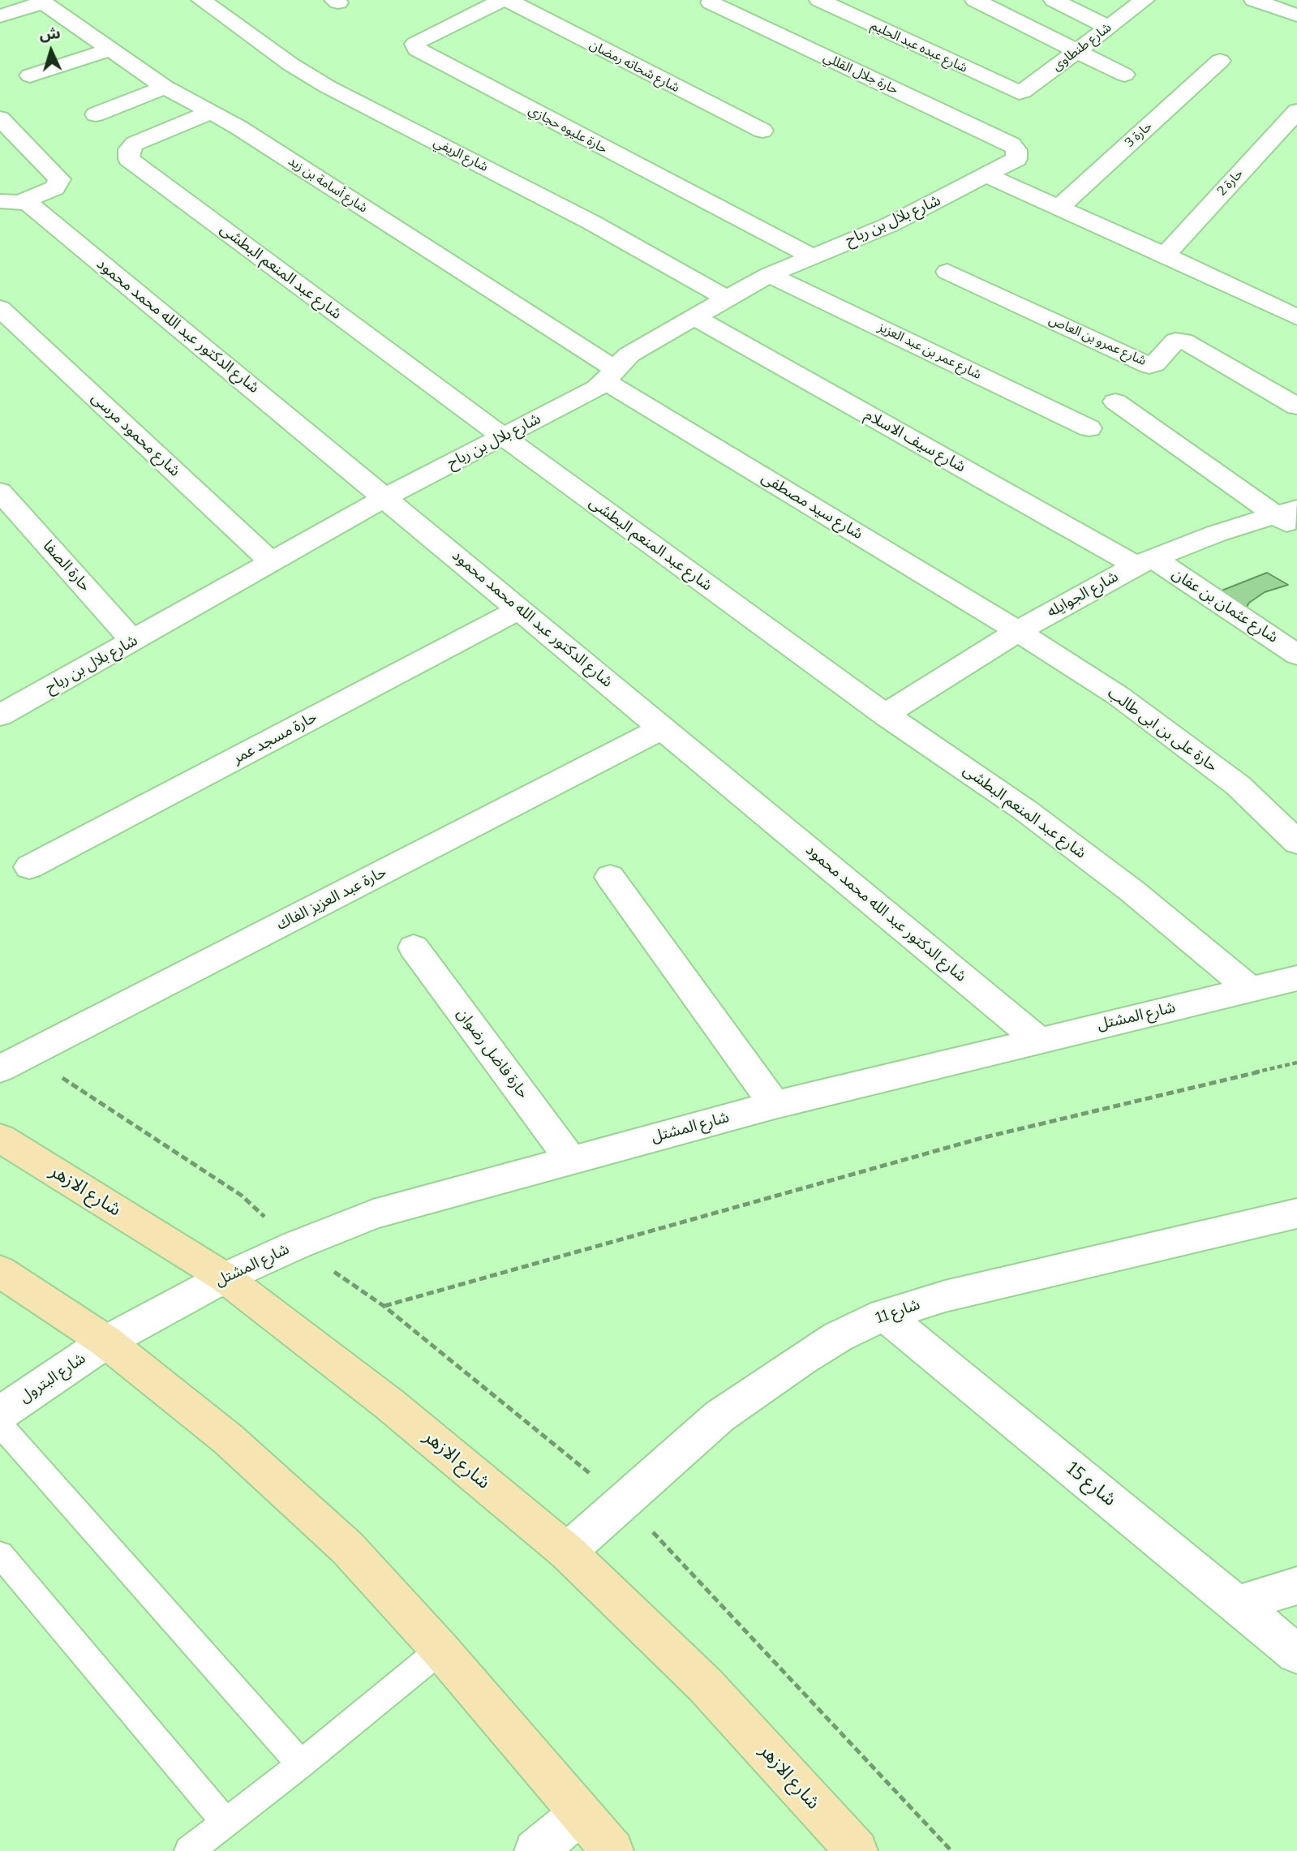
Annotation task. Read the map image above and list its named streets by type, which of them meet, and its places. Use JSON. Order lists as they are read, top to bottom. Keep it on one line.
{"streets":{"main road":["شارع الازهر"],"street":["شارع عبده عبد الحليم","شارع طنطاوى","شارع شحاته رمضان","حارة جلال القللي","حارة عليوه حجازي","حارة 3","شارع الريفي","حارة 2","شارع أسامة بن زيد","شارع بلال بن رباح","شارع عبد المنعم البطشى","شارع الدكتور عبد الله محمد محمود","شارع عمرو بن العاص","شارع عمر بن عبد العزيز","شارع محمود مرسى","شارع سيف الاسلام","شارع سيد مصطفى","حارة الصفا","شارع الجوايله","شارع عثمان بن عفان","حارة على بن ابى طالب","حارة مسجد عمر","حارة عبد العزيز الفاك","شارع المشتل","حارة فاضل رضوان","شارع 11","شارع البترول","شارع 15"]},"crossings":[["شارع عبده عبد الحليم","شارع طنطاوى"],["حارة جلال القللي","شارع بلال بن رباح"],["حارة عليوه حجازي","شارع بلال بن رباح"],["شارع الريفي","شارع بلال بن رباح"],["شارع أسامة بن زيد","شارع بلال بن رباح"],["شارع أسامة بن زيد","شارع عبد المنعم البطشى"],["شارع أسامة بن زيد","شارع سيد مصطفى"],["شارع بلال بن رباح","شارع عبد المنعم البطشى"],["شارع بلال بن رباح","شارع الدكتور عبد الله محمد محمود"],["شارع بلال بن رباح","شارع عمر بن عبد العزيز"],["شارع بلال بن رباح","شارع محمود مرسى"],["شارع بلال بن رباح","شارع سيف الاسلام"],["شارع بلال بن رباح","شارع سيد مصطفى"],["شارع بلال بن رباح","حارة الصفا"],["شارع عبد المنعم البطشى","شارع الجوايله"],["شارع عبد المنعم البطشى","شارع المشتل"],["شارع الدكتور عبد الله محمد محمود","حارة مسجد عمر"],["شارع الدكتور عبد الله محمد محمود","حارة عبد العزيز الفاك"],["شارع الدكتور عبد الله محمد محمود","شارع المشتل"],["شارع عمرو بن العاص","شارع عمر بن عبد العزيز"],["شارع سيف الاسلام","شارع الجوايله"],["شارع سيف الاسلام","شارع عثمان بن عفان"],["شارع سيد مصطفى","شارع الجوايله"],["شارع سيد مصطفى","حارة على بن ابى طالب"],["شارع الجوايله","شارع عثمان بن عفان"],["شارع الجوايله","حارة على بن ابى طالب"],["شارع المشتل","حارة فاضل رضوان"],["شارع المشتل","شارع الازهر"],["شارع المشتل","شارع البترول"],["شارع الازهر","شارع 11"],["شارع 11","شارع 15"]],"north":"top"}
